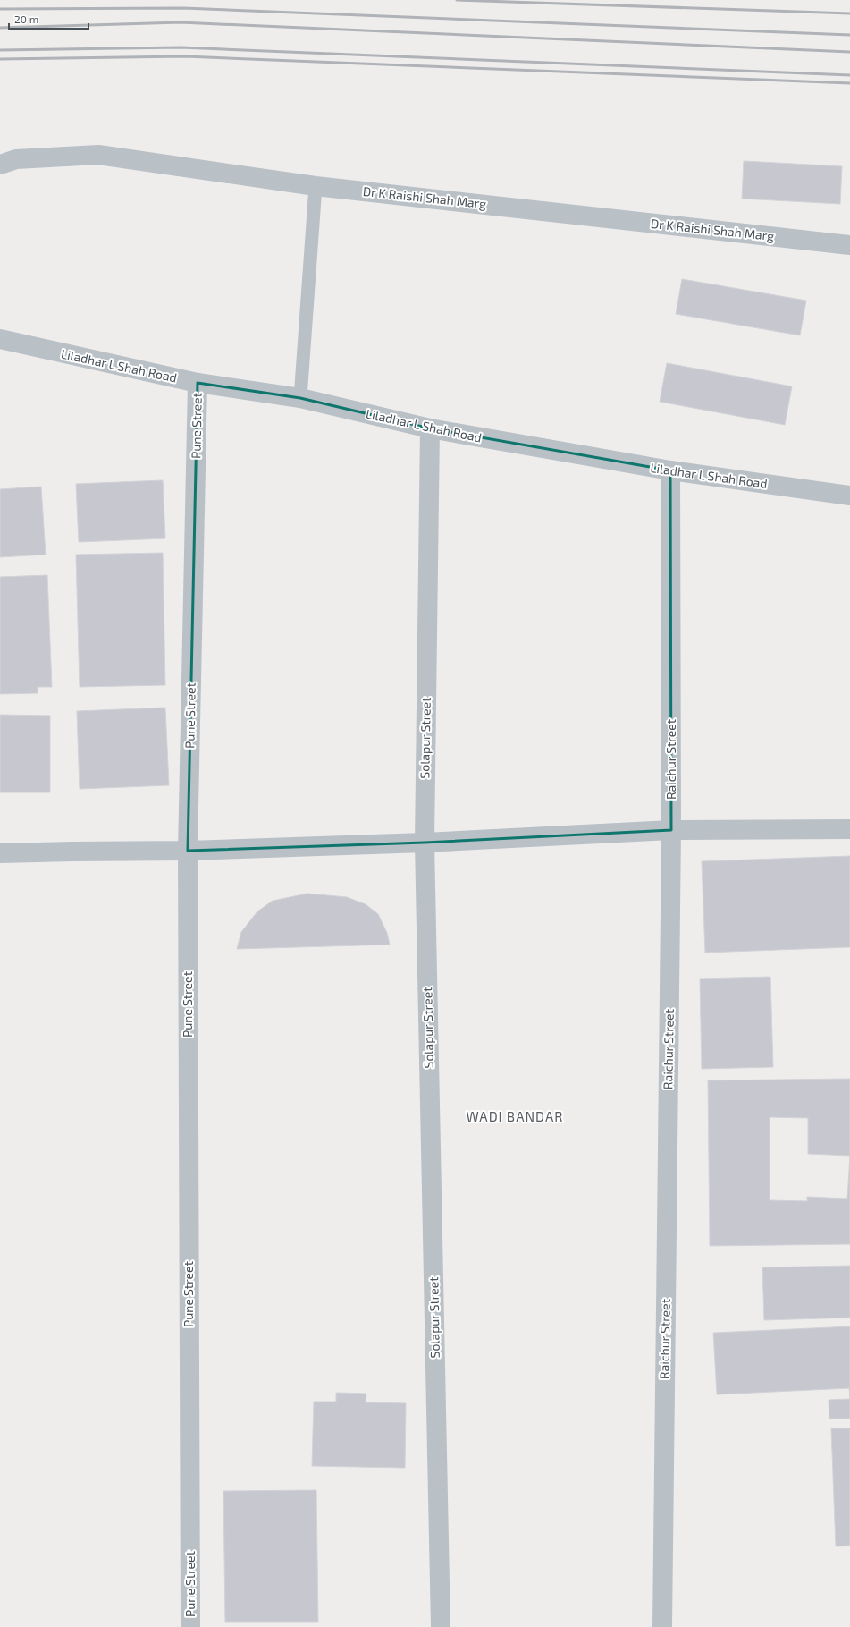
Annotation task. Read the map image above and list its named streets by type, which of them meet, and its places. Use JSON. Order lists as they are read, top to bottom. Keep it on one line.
{"streets":{"street":["Dr K Raishi Shah Marg","Liladhar L Shah Road","Pune Street","Solapur Street","Raichur Street"]},"crossings":[["Liladhar L Shah Road","Pune Street"],["Liladhar L Shah Road","Solapur Street"],["Liladhar L Shah Road","Raichur Street"]],"districts":["WADI BANDAR"],"scale_bar":"20 m"}
